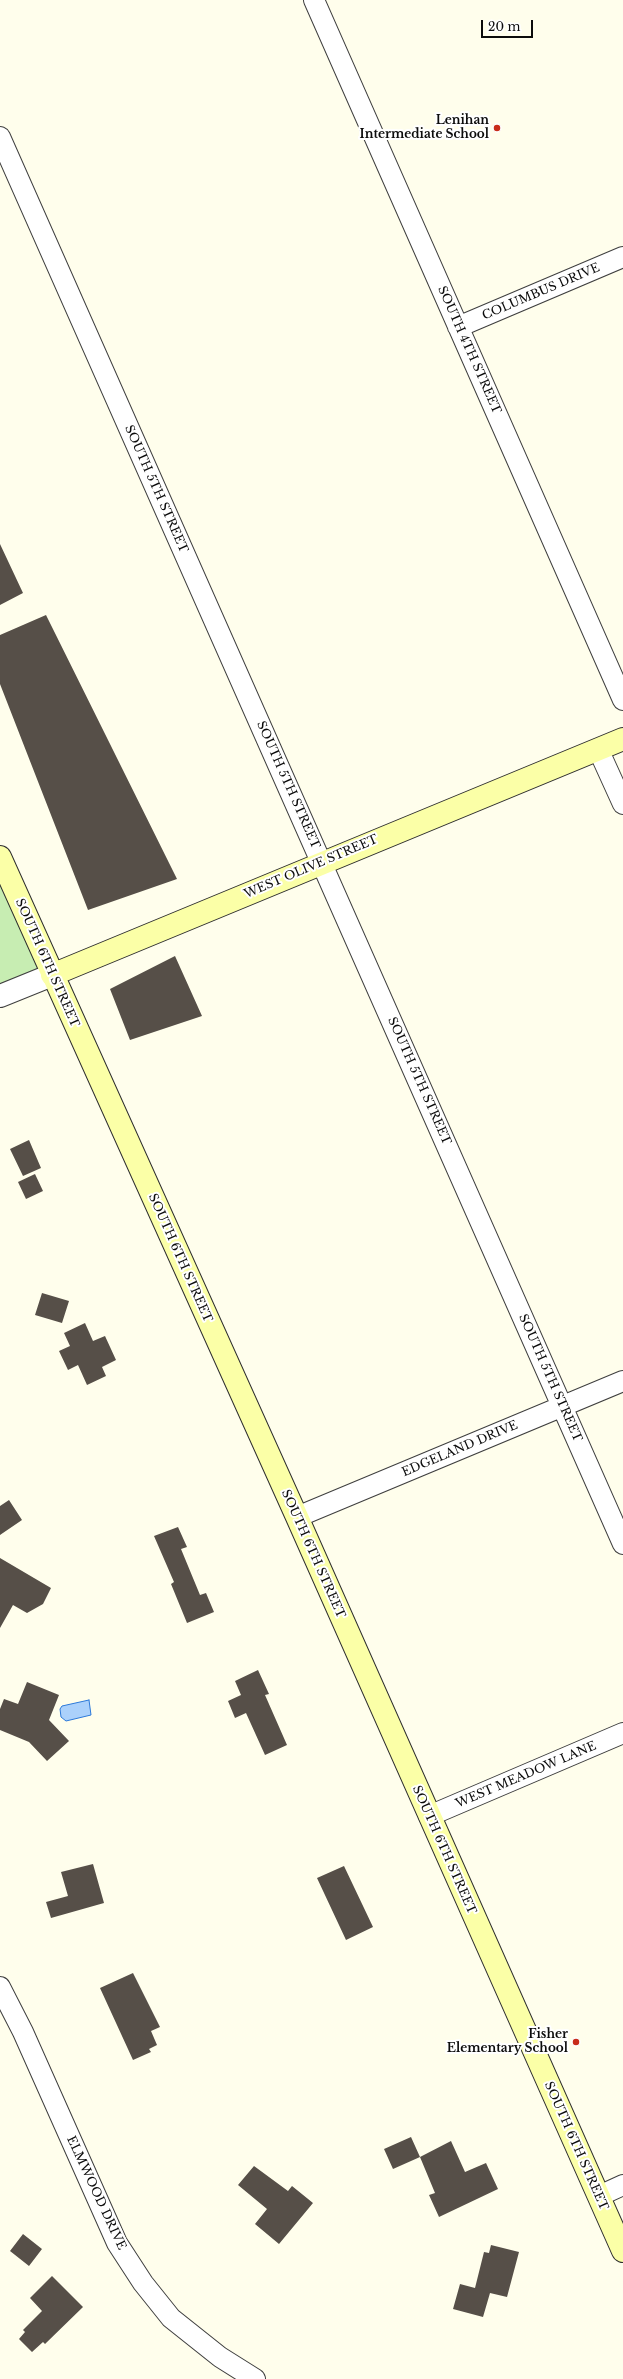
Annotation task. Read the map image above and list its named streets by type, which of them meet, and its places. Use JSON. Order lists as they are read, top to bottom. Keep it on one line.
{"streets":{"main road":["WEST OLIVE STREET","SOUTH 6TH STREET"],"street":["COLUMBUS DRIVE","SOUTH 4TH STREET","SOUTH 5TH STREET","EDGELAND DRIVE","WEST MEADOW LANE","ELMWOOD DRIVE"]},"crossings":[["COLUMBUS DRIVE","SOUTH 4TH STREET"],["SOUTH 5TH STREET","WEST OLIVE STREET"],["SOUTH 5TH STREET","EDGELAND DRIVE"],["WEST OLIVE STREET","SOUTH 6TH STREET"],["SOUTH 6TH STREET","EDGELAND DRIVE"],["SOUTH 6TH STREET","WEST MEADOW LANE"]],"places":["Lenihan Intermediate School","Fisher Elementary School"],"scale_bar":"20 m"}
